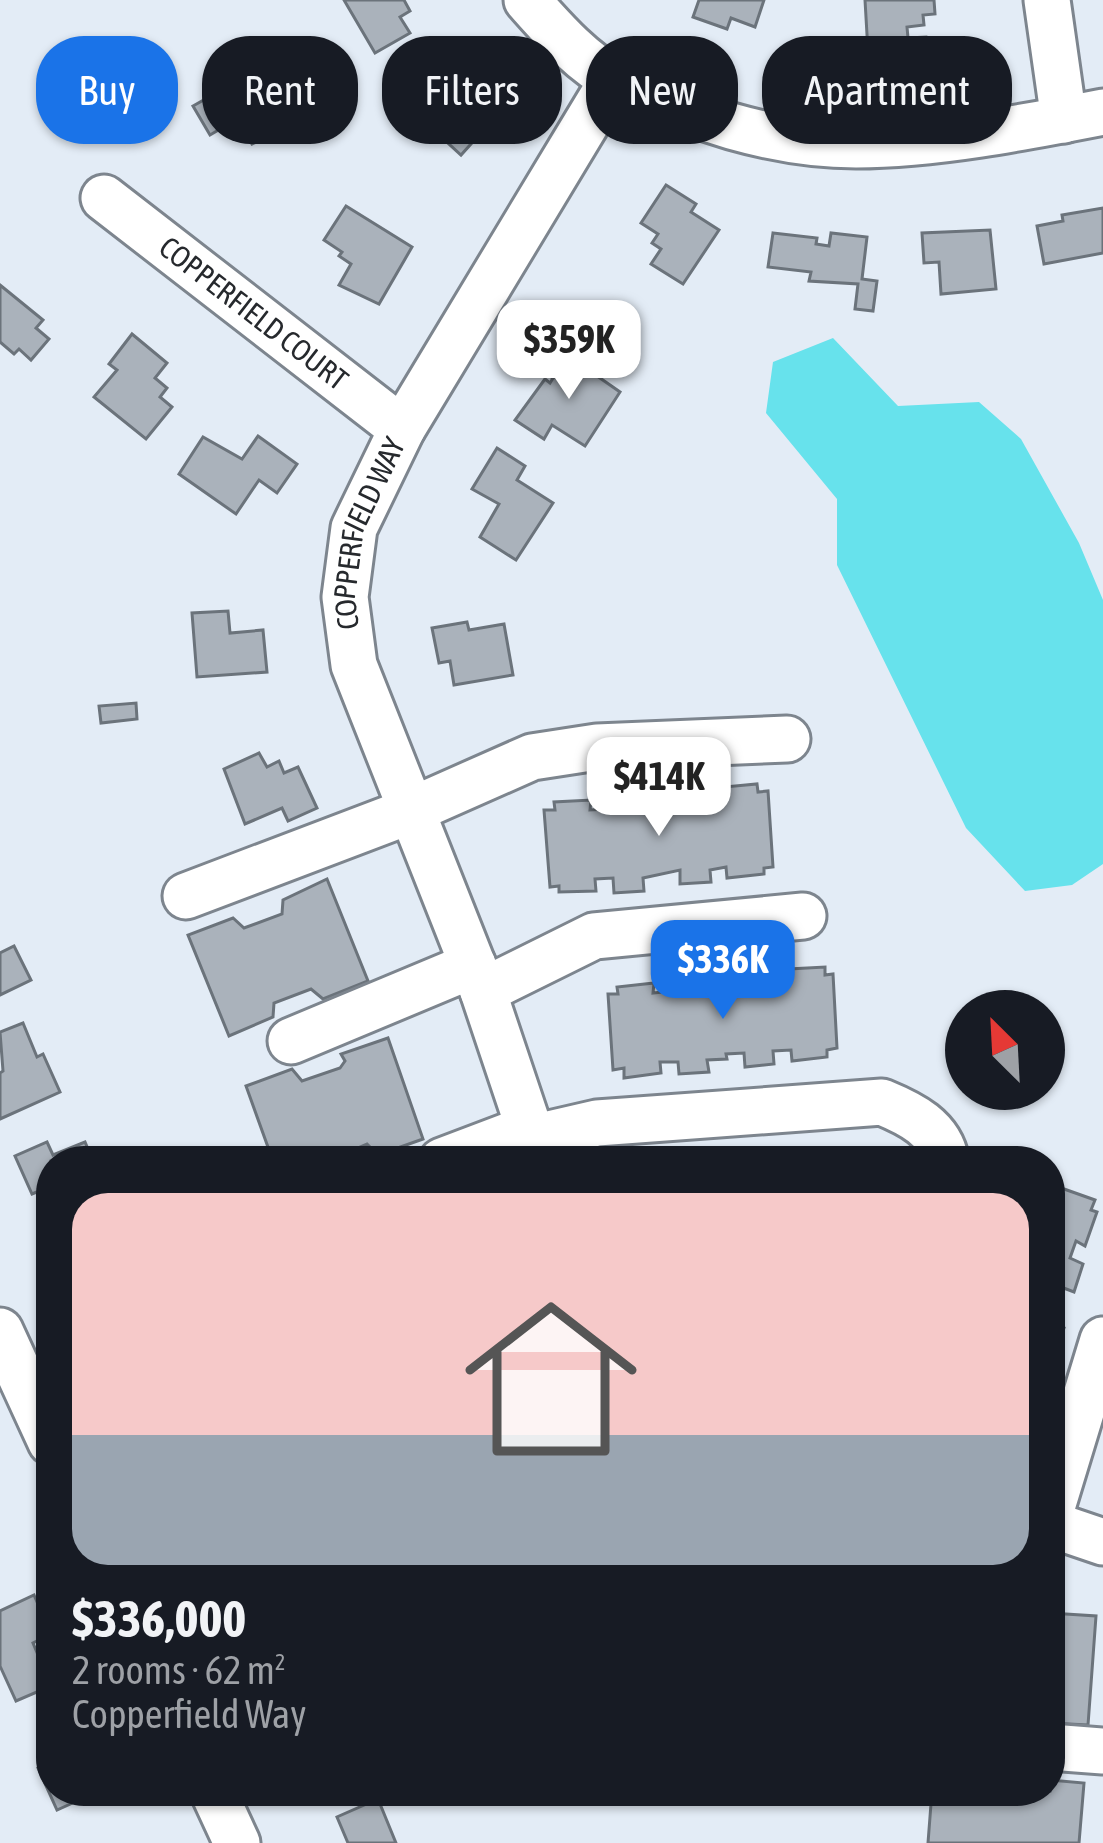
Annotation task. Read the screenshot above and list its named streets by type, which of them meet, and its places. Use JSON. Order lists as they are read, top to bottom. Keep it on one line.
{"streets":{"street":["COPPERFIELD COURT","COPPERFIELD WAY"]},"crossings":[["COPPERFIELD COURT","COPPERFIELD WAY"]],"north":"top left","page":{"chip":["Buy","Rent","Filters","New","Apartment"],"price":["$359K","$414K","$336K"],"list":[{"name":"$336,000","note":"2 rooms · 62 m² · Copperfield Way"}]}}
